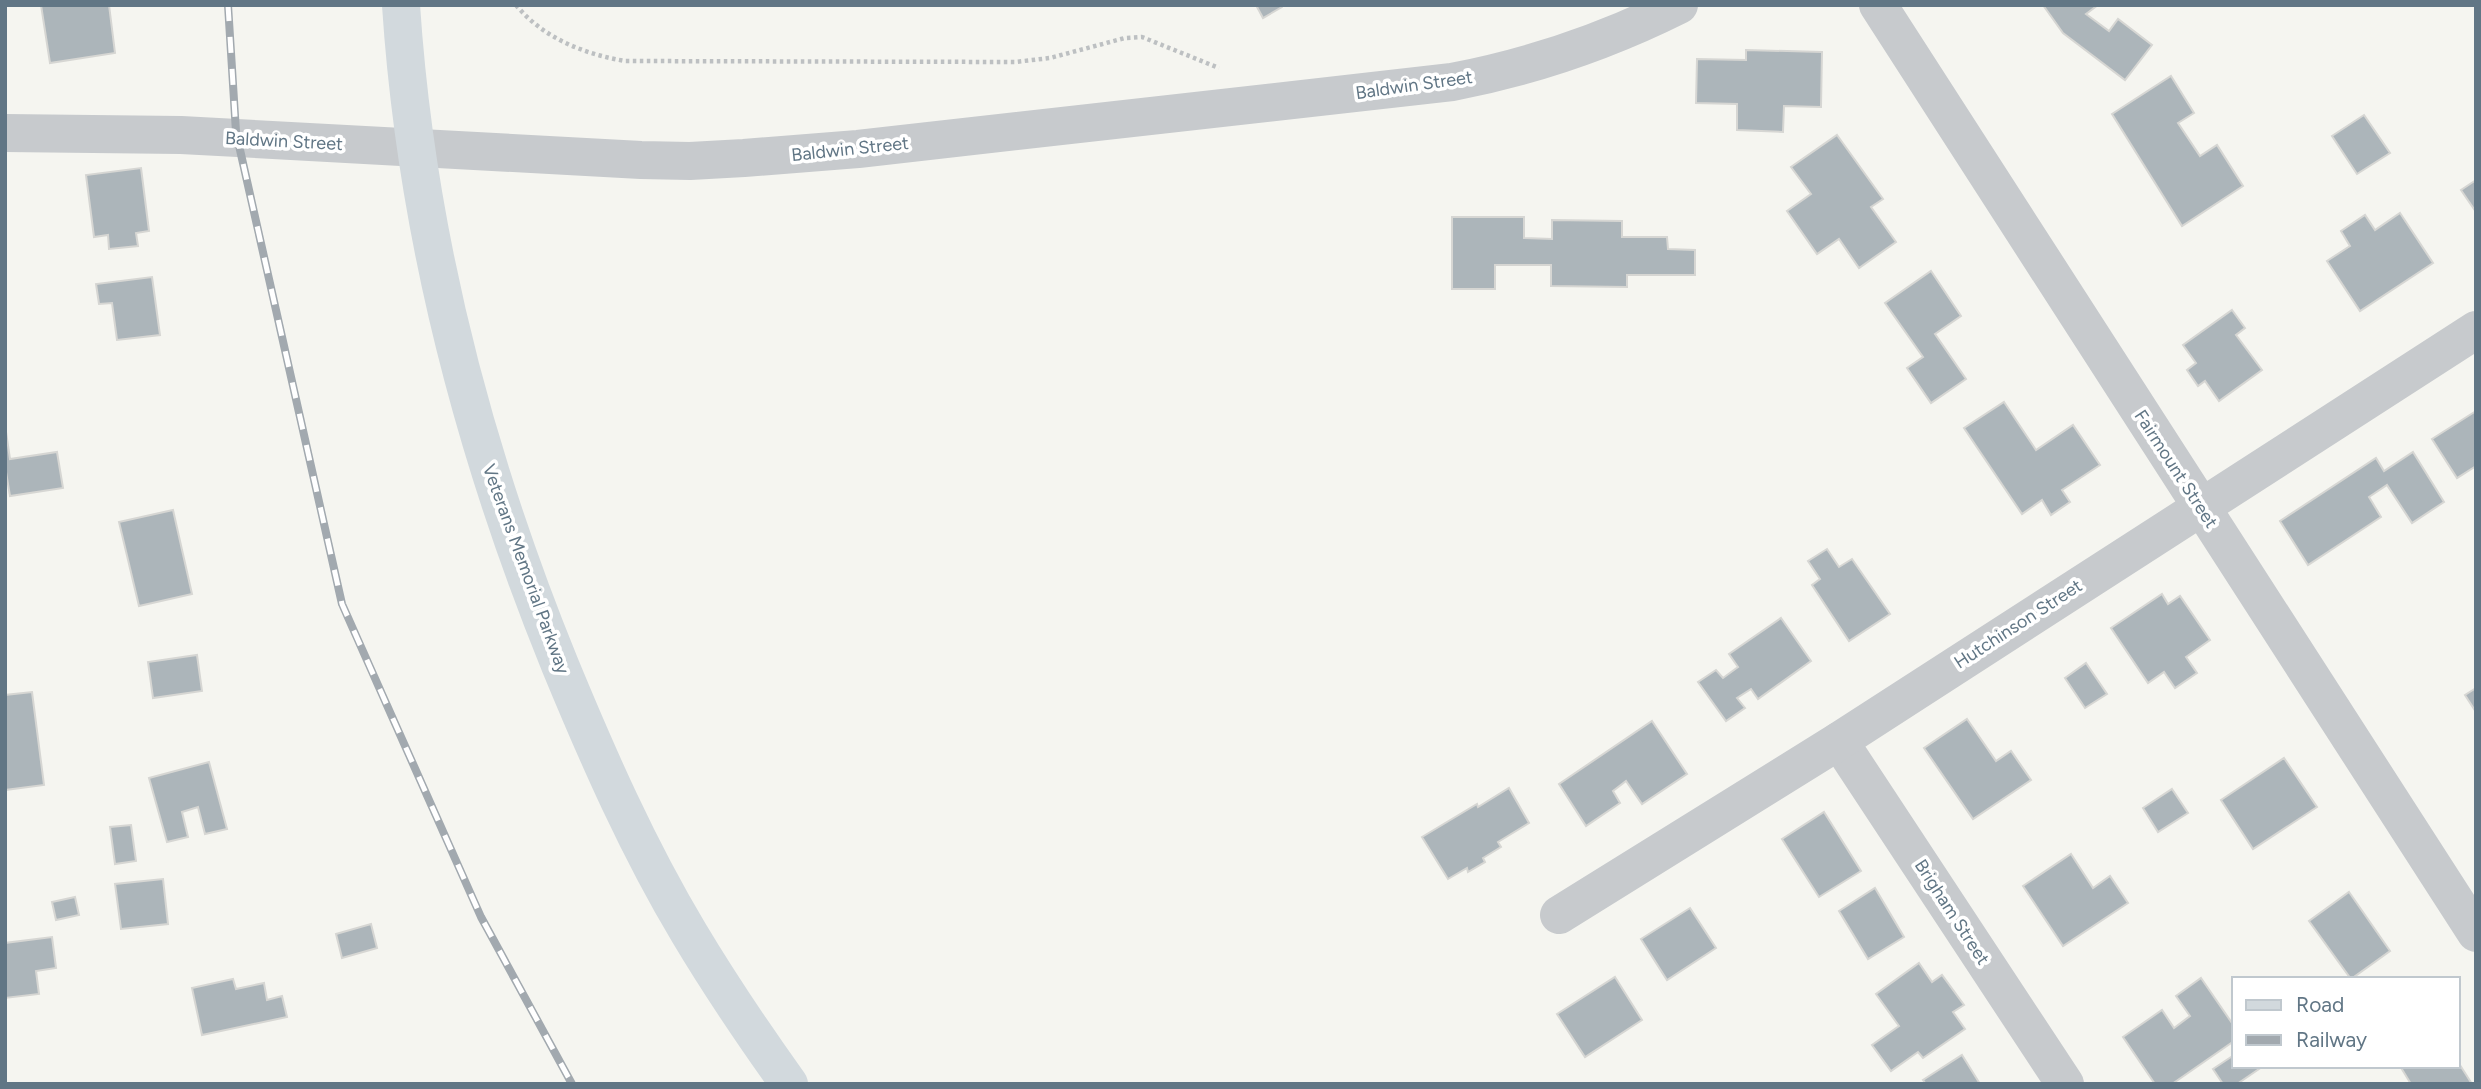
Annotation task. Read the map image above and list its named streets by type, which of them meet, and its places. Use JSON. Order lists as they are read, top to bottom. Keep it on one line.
{"streets":{"main road":["Veterans Memorial Parkway"],"street":["Baldwin Street","Fairmount Street","Hutchinson Street","Brigham Street"]},"crossings":[["Fairmount Street","Hutchinson Street"],["Hutchinson Street","Brigham Street"]],"legend":["Road","Railway"]}
